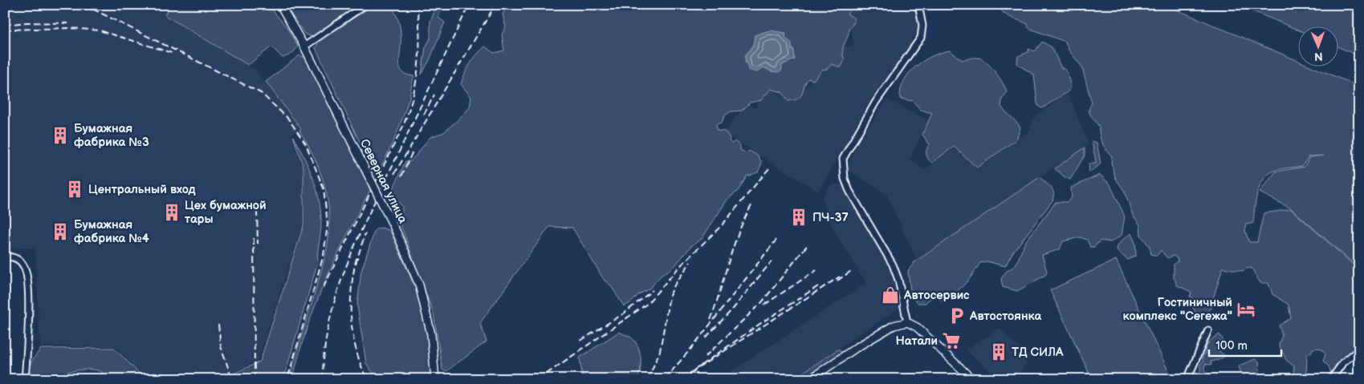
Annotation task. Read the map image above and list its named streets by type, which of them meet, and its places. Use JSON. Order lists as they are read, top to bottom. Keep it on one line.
{"streets":{"street":["Северная улица"]},"places":{"building":["Бумажная фабрика №3","Центральный вход","Цех бумажной тары","ПЧ-37","Бумажная фабрика №4","ТД СИЛА"],"shop":["Автосервис"],"hotel":["Гостиничный комплекс \"Сегежа\""],"parking":["Автостоянка"],"supermarket":["Натали"]},"scale_bar":"100 m","north":"bottom"}
